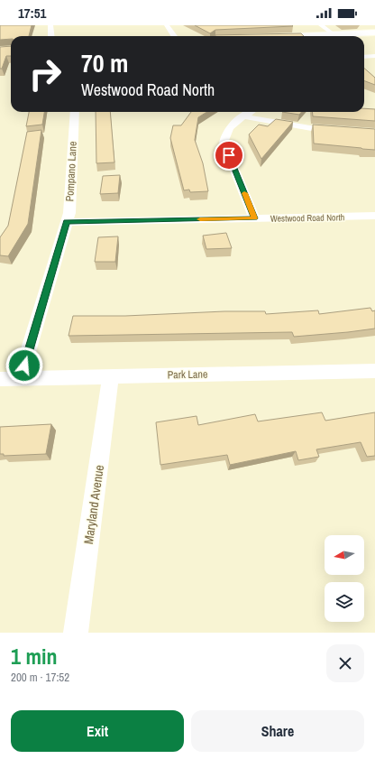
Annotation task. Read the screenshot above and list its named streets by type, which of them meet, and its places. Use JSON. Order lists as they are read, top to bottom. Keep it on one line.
{"streets":{"street":["Pompano Lane","Westwood Road North","Park Lane","Maryland Avenue"]},"crossings":[["Pompano Lane","Westwood Road North"],["Pompano Lane","Park Lane"],["Park Lane","Maryland Avenue"]],"north":"left","page":{"status":"17:51","turn":["70 m","Westwood Road North"],"heading":["1 min","200 m · 17:52"],"buttons":["Exit","Share"]}}
